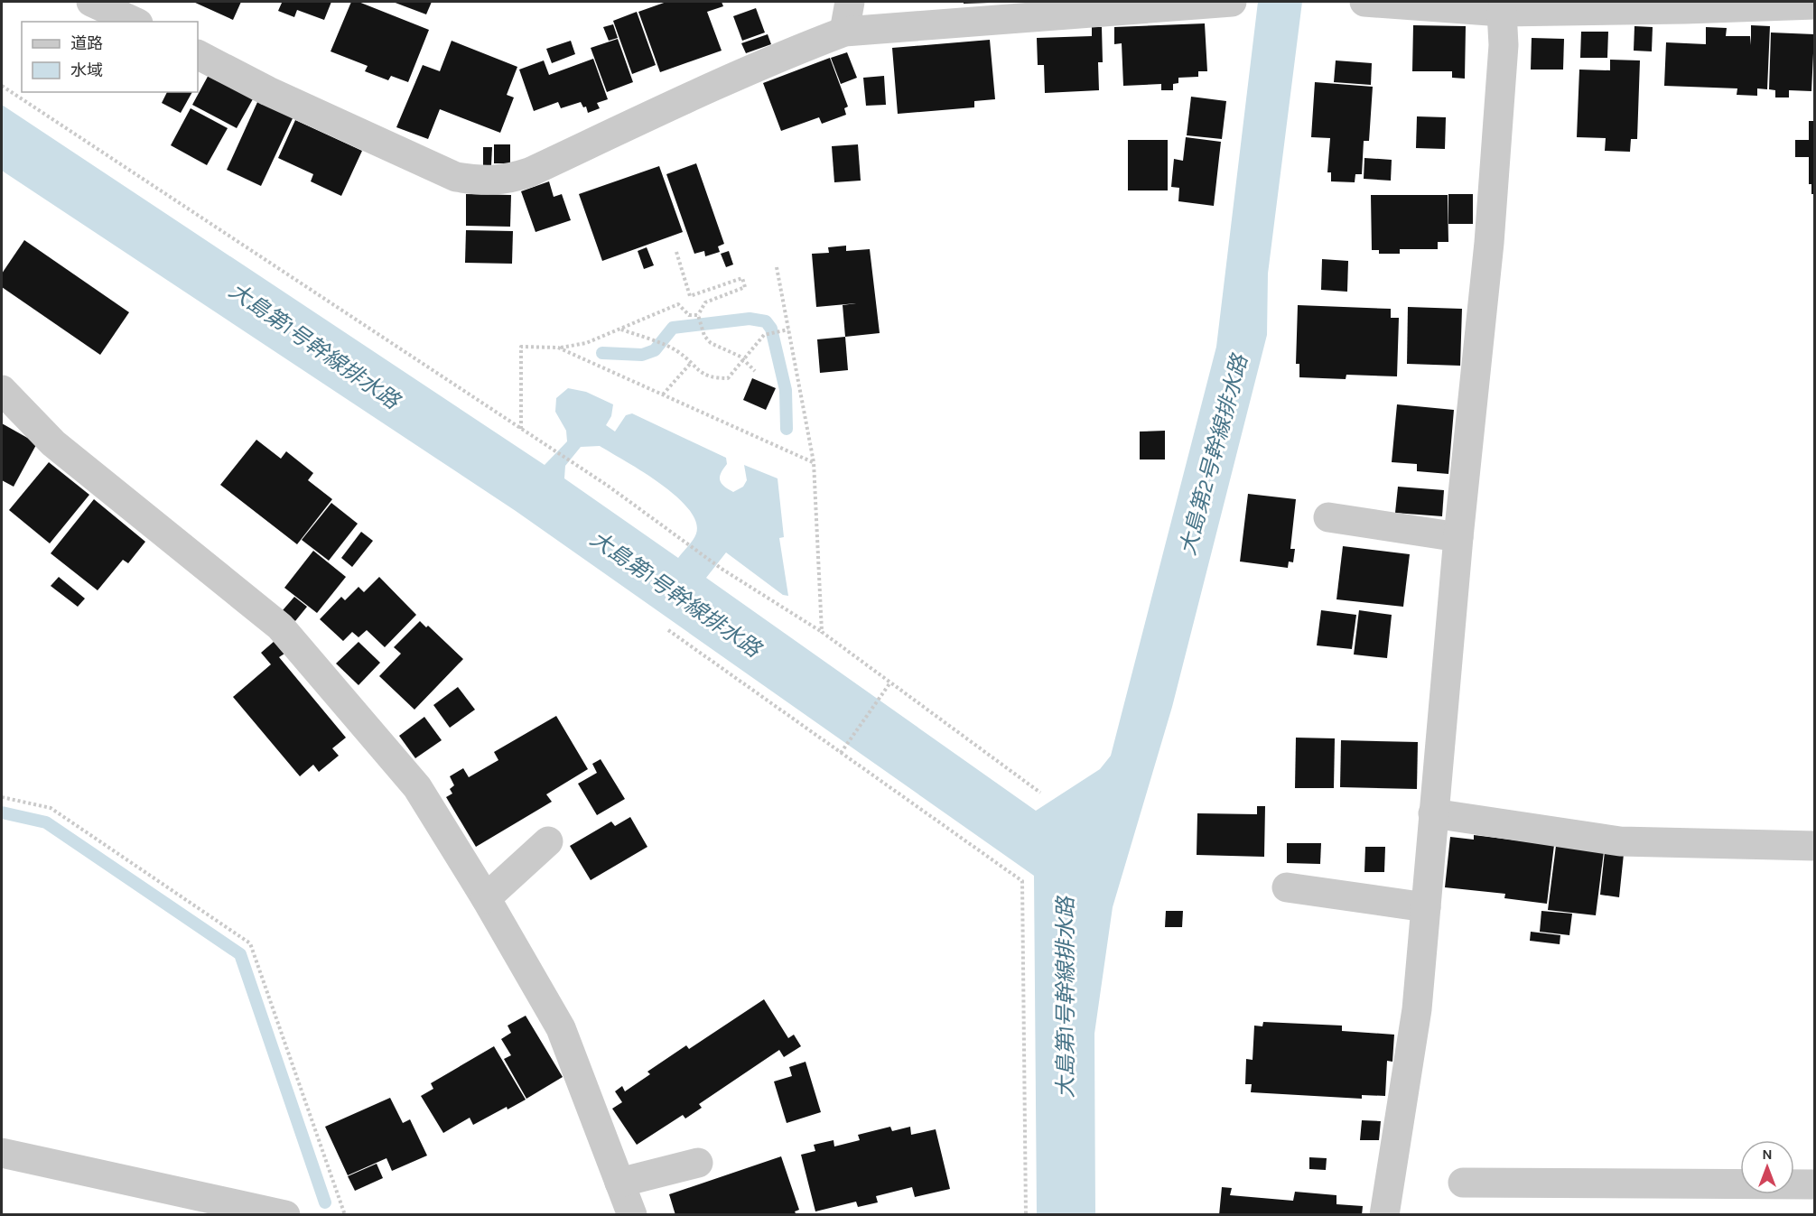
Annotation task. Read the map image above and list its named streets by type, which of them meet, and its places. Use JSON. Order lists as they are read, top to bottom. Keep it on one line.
{"water":["大島第1号幹線排水路","大島第2号幹線排水路"],"legend":["道路","水域"],"north":"top"}
